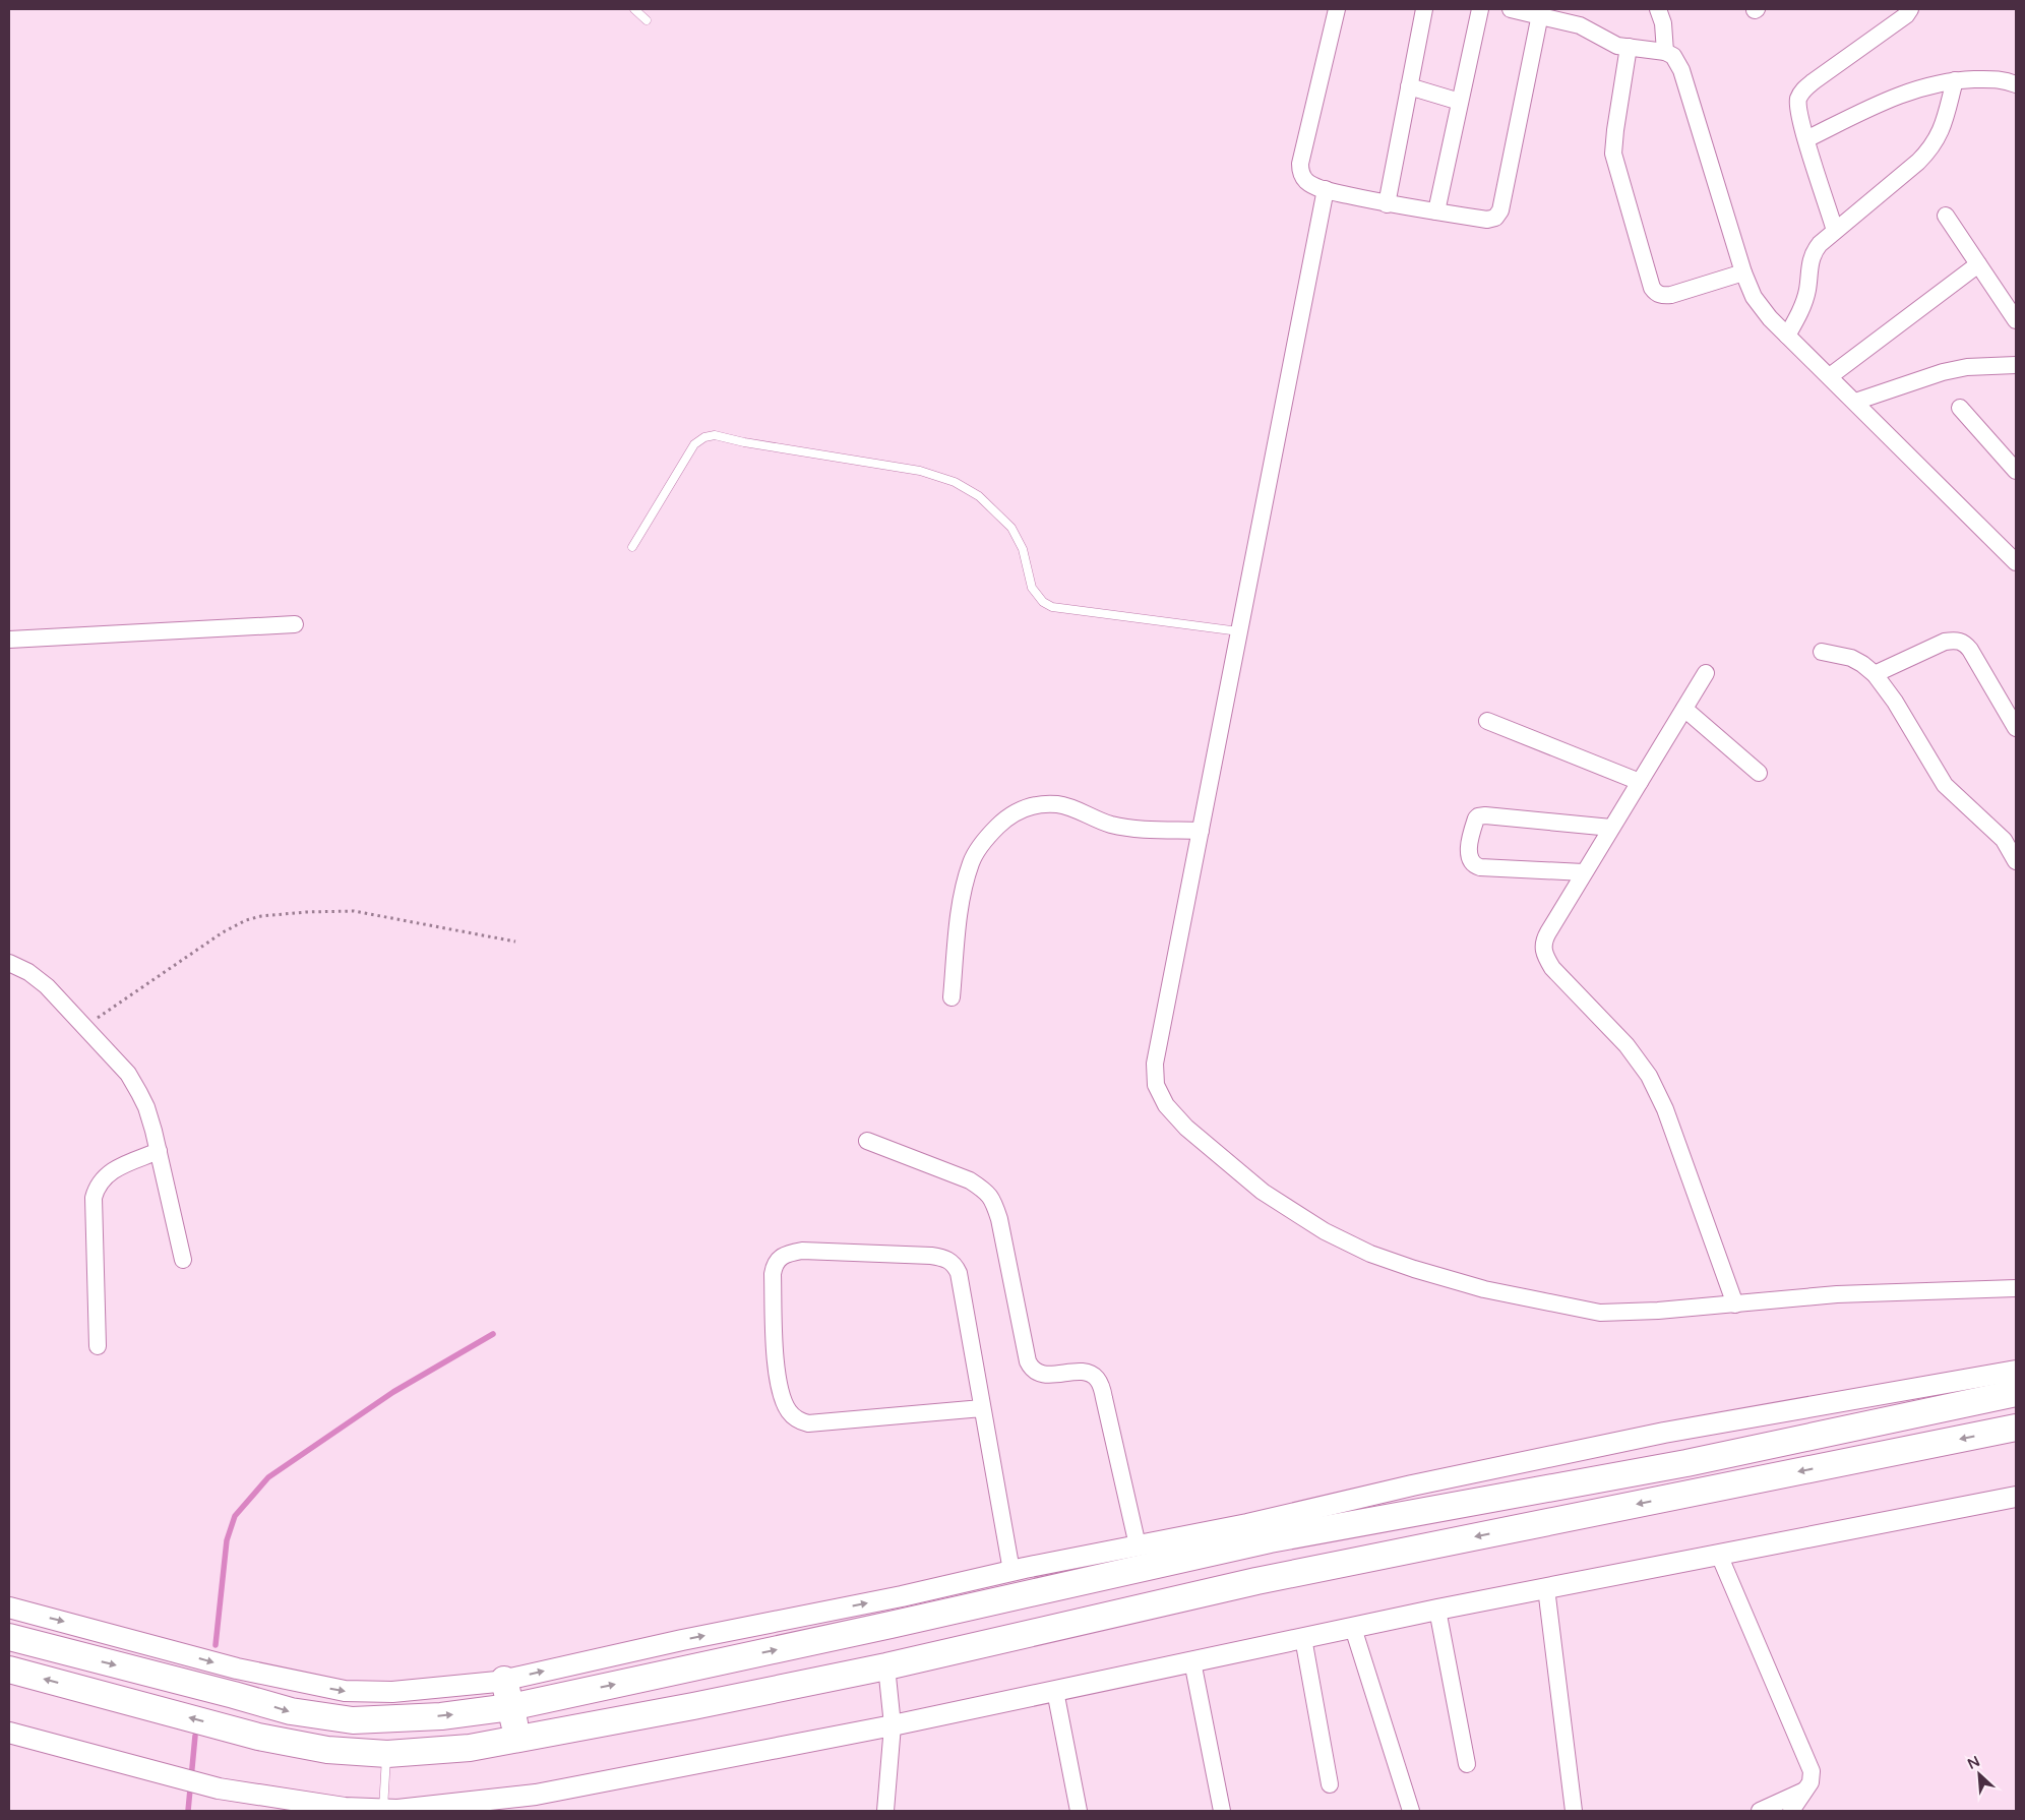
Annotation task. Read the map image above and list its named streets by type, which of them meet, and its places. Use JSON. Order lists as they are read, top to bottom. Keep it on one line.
{"north":"top left"}
